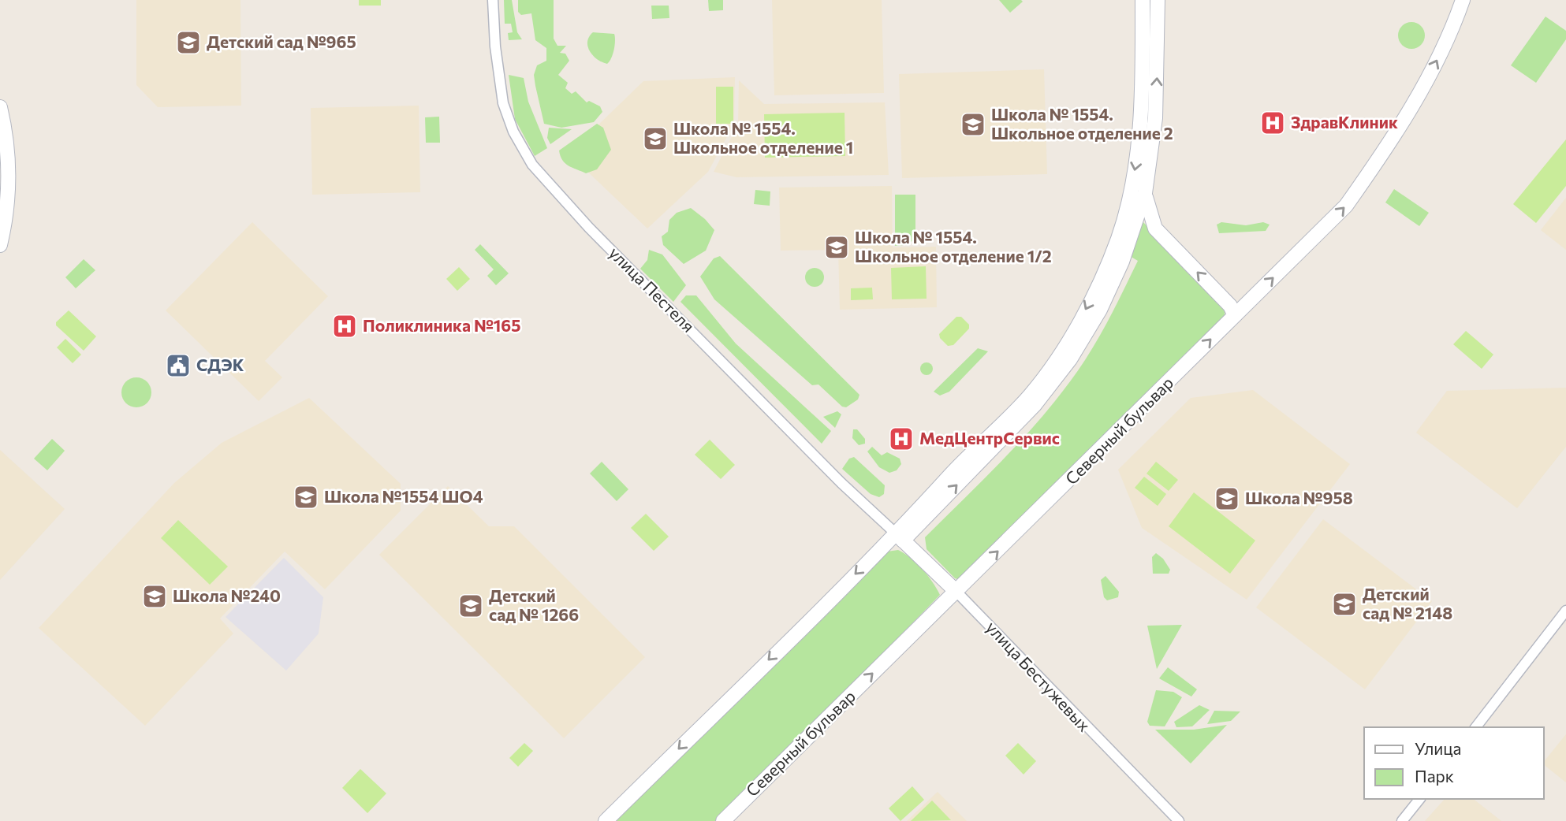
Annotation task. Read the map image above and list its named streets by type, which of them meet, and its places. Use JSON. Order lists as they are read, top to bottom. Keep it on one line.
{"streets":{"main road":["Северный бульвар","улица Бестужевых"],"street":["улица Пестеля"]},"crossings":[["улица Пестеля","улица Бестужевых"],["Северный бульвар","улица Бестужевых"]],"places":{"school or university":["Детский сад №965","Школа № 1554. Школьное отделение 2","Школа № 1554. Школьное отделение 1","Школа № 1554. Школьное отделение 1/2","Школа №1554 ШО4","Школа №958","Школа №240","Детский сад № 2148","Детский сад № 1266"],"hospital":["ЗдравКлиник","Поликлиника №165","МедЦентрСервис"],"public building":["СДЭК"]},"legend":["Улица","Парк"]}
